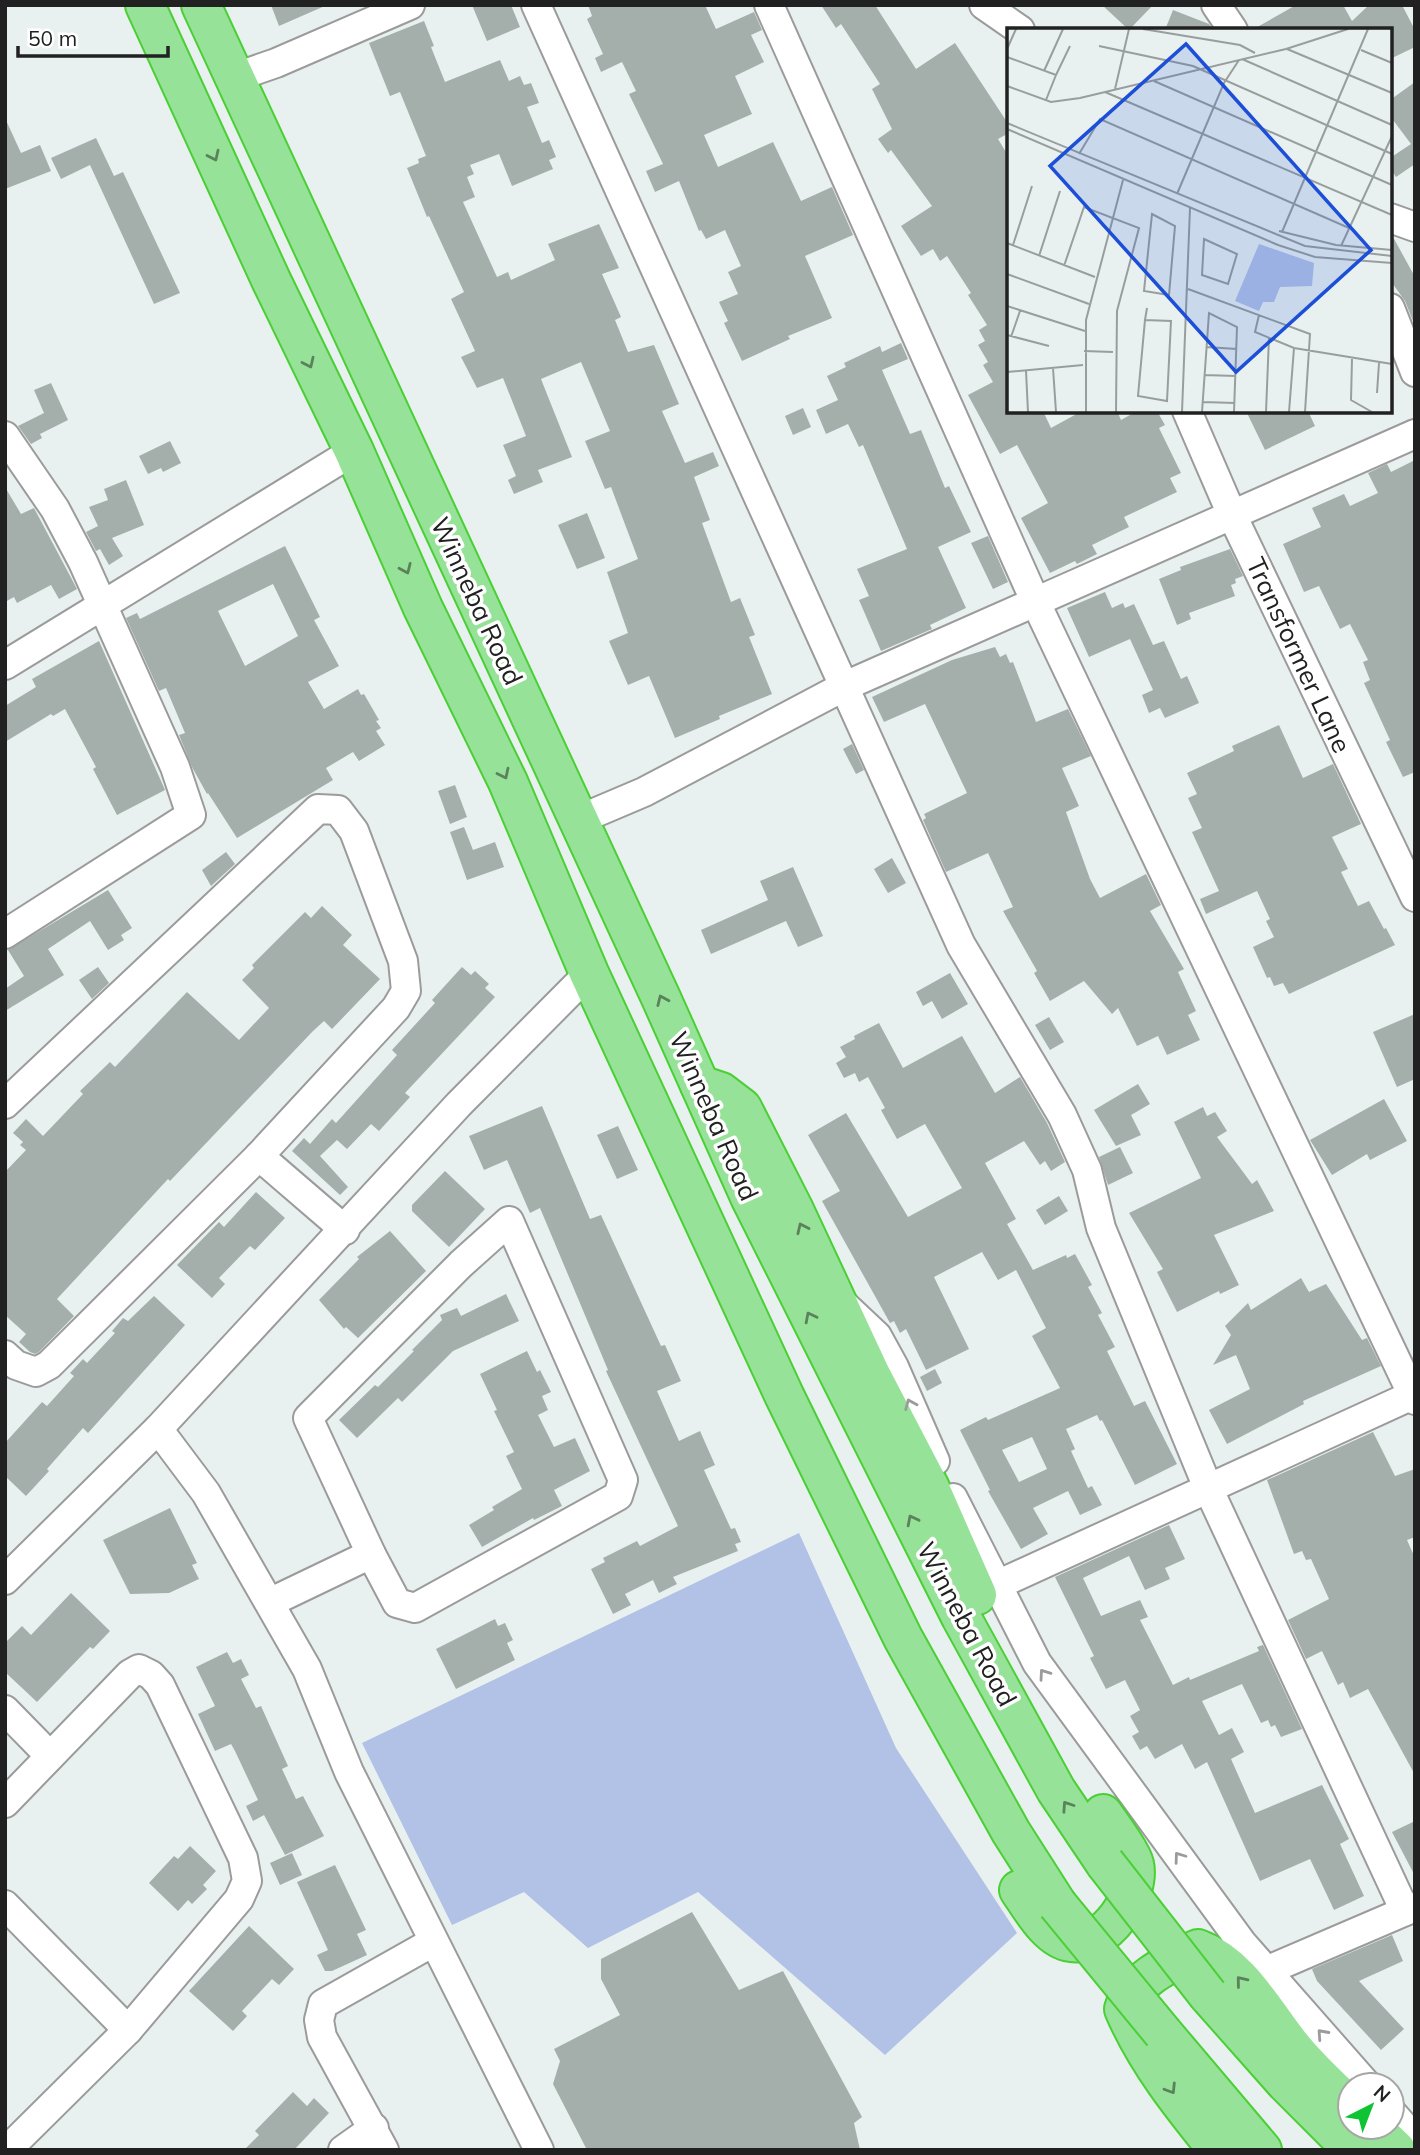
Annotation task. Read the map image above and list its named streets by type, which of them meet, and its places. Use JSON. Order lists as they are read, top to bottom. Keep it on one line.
{"streets":{"highway":["Winneba Road"],"street":["Transformer Lane"]},"scale_bar":"50 m","north":"top right"}
